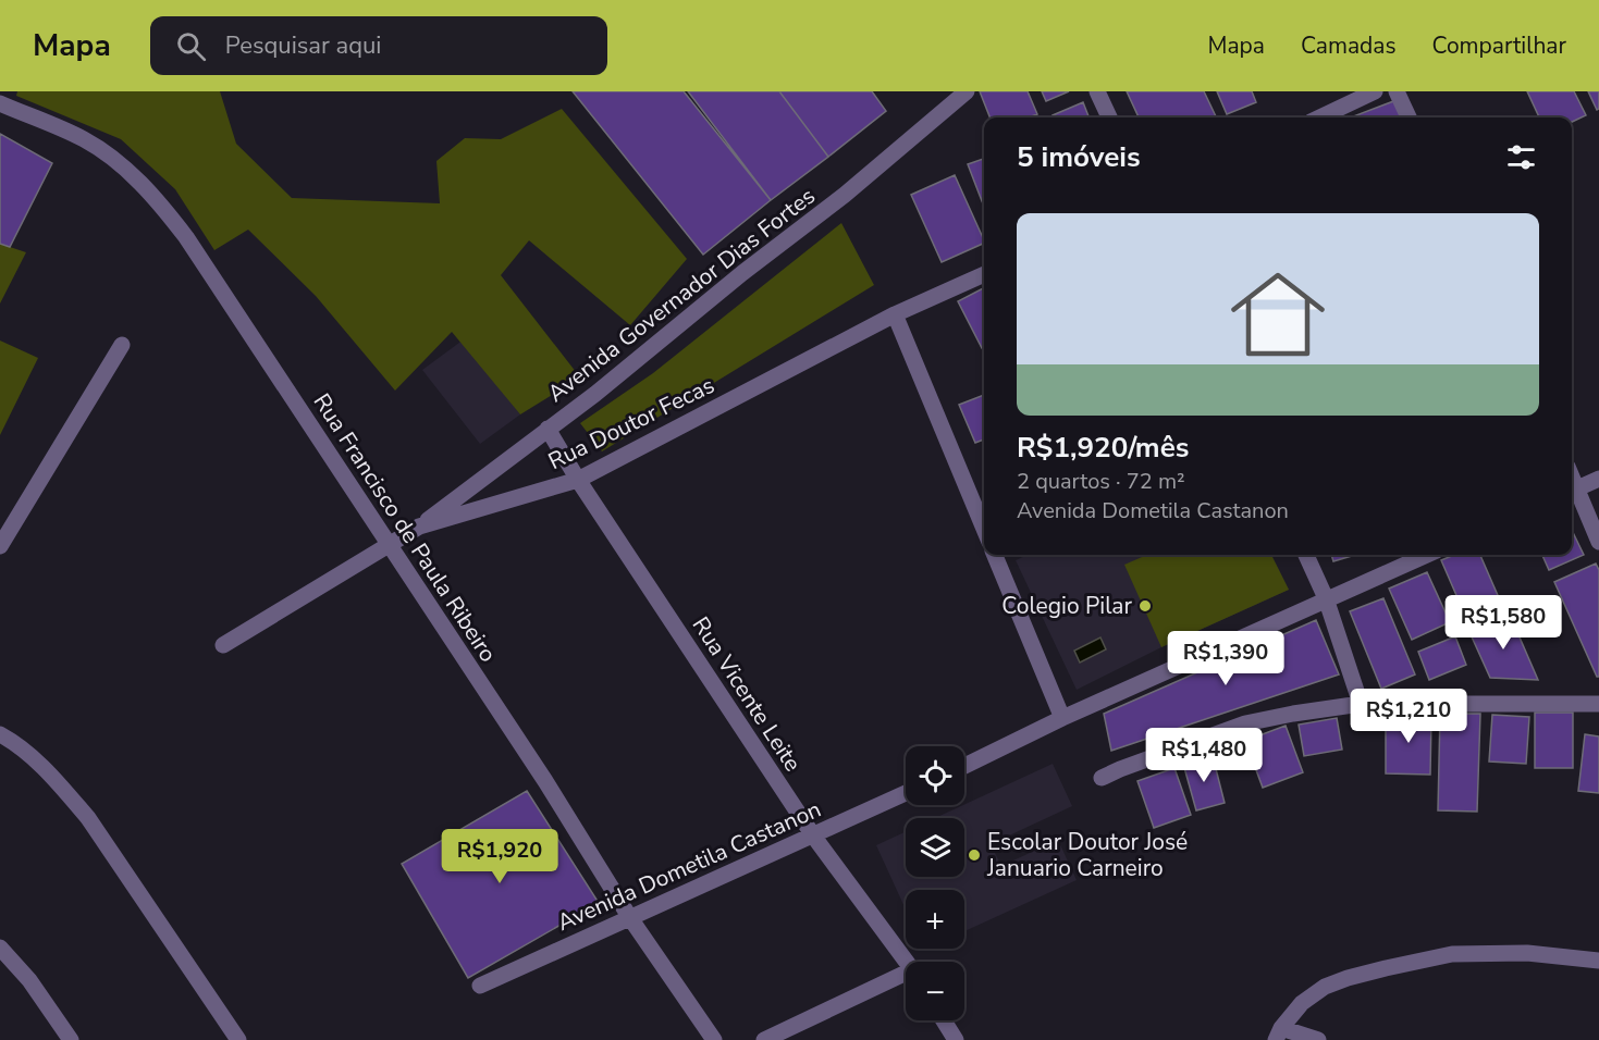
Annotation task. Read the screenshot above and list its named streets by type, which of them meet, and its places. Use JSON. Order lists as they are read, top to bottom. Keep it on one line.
{"streets":{"street":["Avenida Governador Dias Fortes","Rua Doutor Fecas","Rua Francisco de Paula Ribeiro","Rua Vicente Leite","Avenida Dometila Castanon"]},"crossings":[["Avenida Governador Dias Fortes","Rua Doutor Fecas"],["Avenida Governador Dias Fortes","Rua Vicente Leite"],["Rua Doutor Fecas","Rua Francisco de Paula Ribeiro"],["Rua Doutor Fecas","Rua Vicente Leite"],["Rua Francisco de Paula Ribeiro","Avenida Dometila Castanon"],["Rua Vicente Leite","Avenida Dometila Castanon"]],"places":["Colegio Pilar","Escolar Doutor José Januario Carneiro"],"page":{"header":"Mapa","search":"Pesquisar aqui","nav":["Mapa","Camadas","Compartilhar"],"heading":"5 imóveis","list":[{"name":"R$1,920/mês","note":"2 quartos · 72 m² · Avenida Dometila Castanon"}],"price":["R$1,580","R$1,390","R$1,210","R$1,480","R$1,920"],"map_buttons":["+","−"]}}
